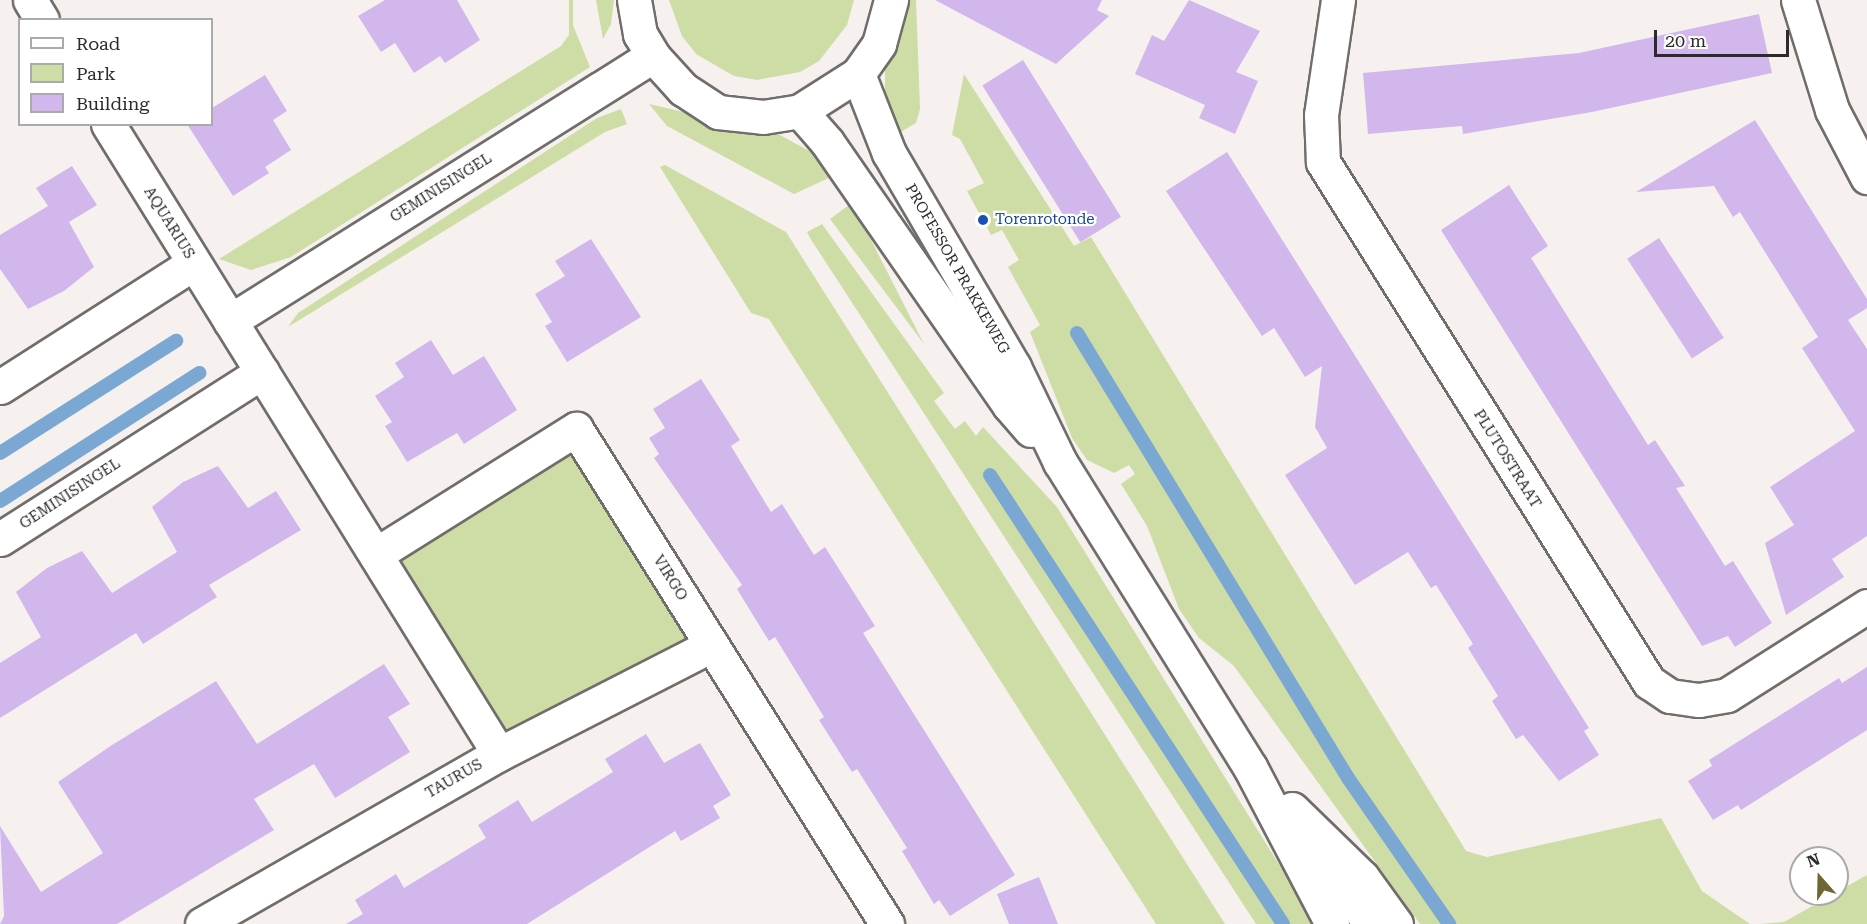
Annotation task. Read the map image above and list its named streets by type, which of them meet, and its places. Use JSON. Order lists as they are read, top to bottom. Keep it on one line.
{"streets":{"street":["GEMINISINGEL","AQUARIUS","PROFESSOR PRAKKEWEG","PLUTOSTRAAT","VIRGO","TAURUS"]},"crossings":[["GEMINISINGEL","AQUARIUS"],["VIRGO","TAURUS"]],"places":["Torenrotonde"],"legend":["Road","Park","Building"],"scale_bar":"20 m","north":"top"}
